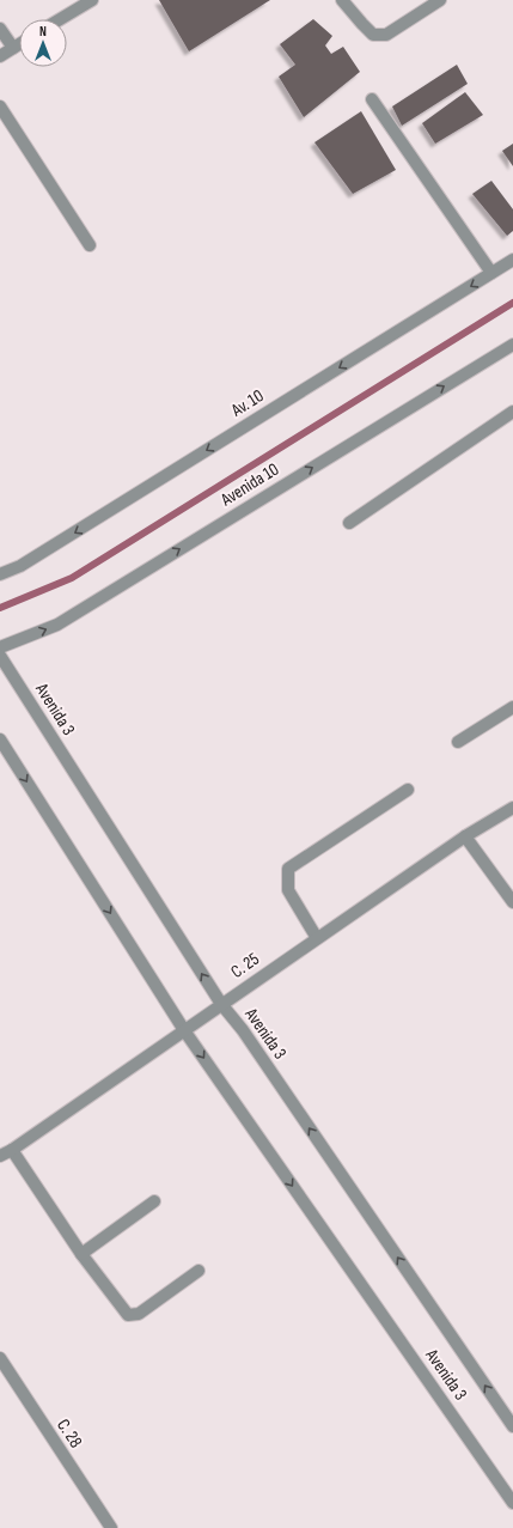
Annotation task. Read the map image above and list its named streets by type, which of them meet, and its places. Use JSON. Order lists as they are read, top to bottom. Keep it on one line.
{"streets":{"street":["Av. 10","Avenida 10","Avenida 3","C. 25","C. 28"]},"crossings":[["Avenida 3","C. 25"]],"one_way":["Av. 10"],"north":"top"}
